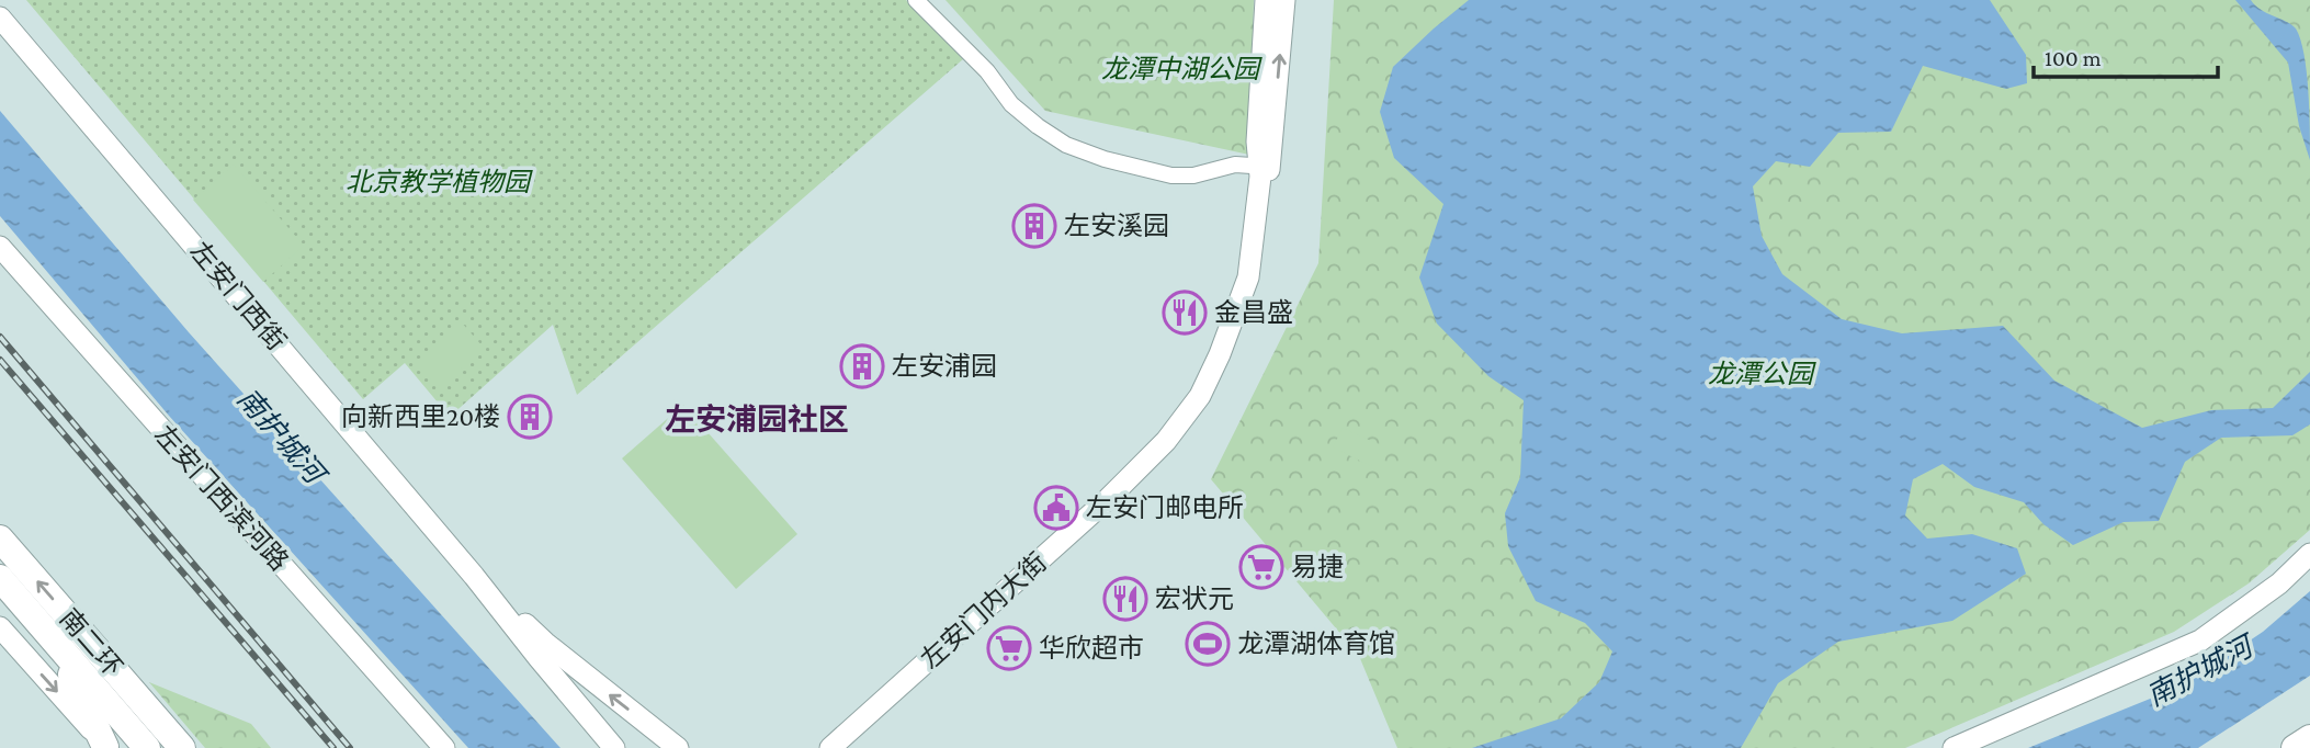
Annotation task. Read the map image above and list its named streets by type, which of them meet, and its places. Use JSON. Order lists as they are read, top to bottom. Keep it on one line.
{"streets":{"highway":["南二环"],"street":["左安门西街","左安门西滨河路","左安门内大街"]},"districts":["左安浦园社区"],"water":["南护城河"],"parks":["龙潭中湖公园","北京教学植物园","龙潭公园"],"places":{"building":["左安溪园","左安浦园","向新西里20楼"],"restaurant":["金昌盛","宏状元"],"public building":["左安门邮电所"],"supermarket":["易捷","华欣超市"],"sports":["龙潭湖体育馆"]},"scale_bar":"100 m"}
